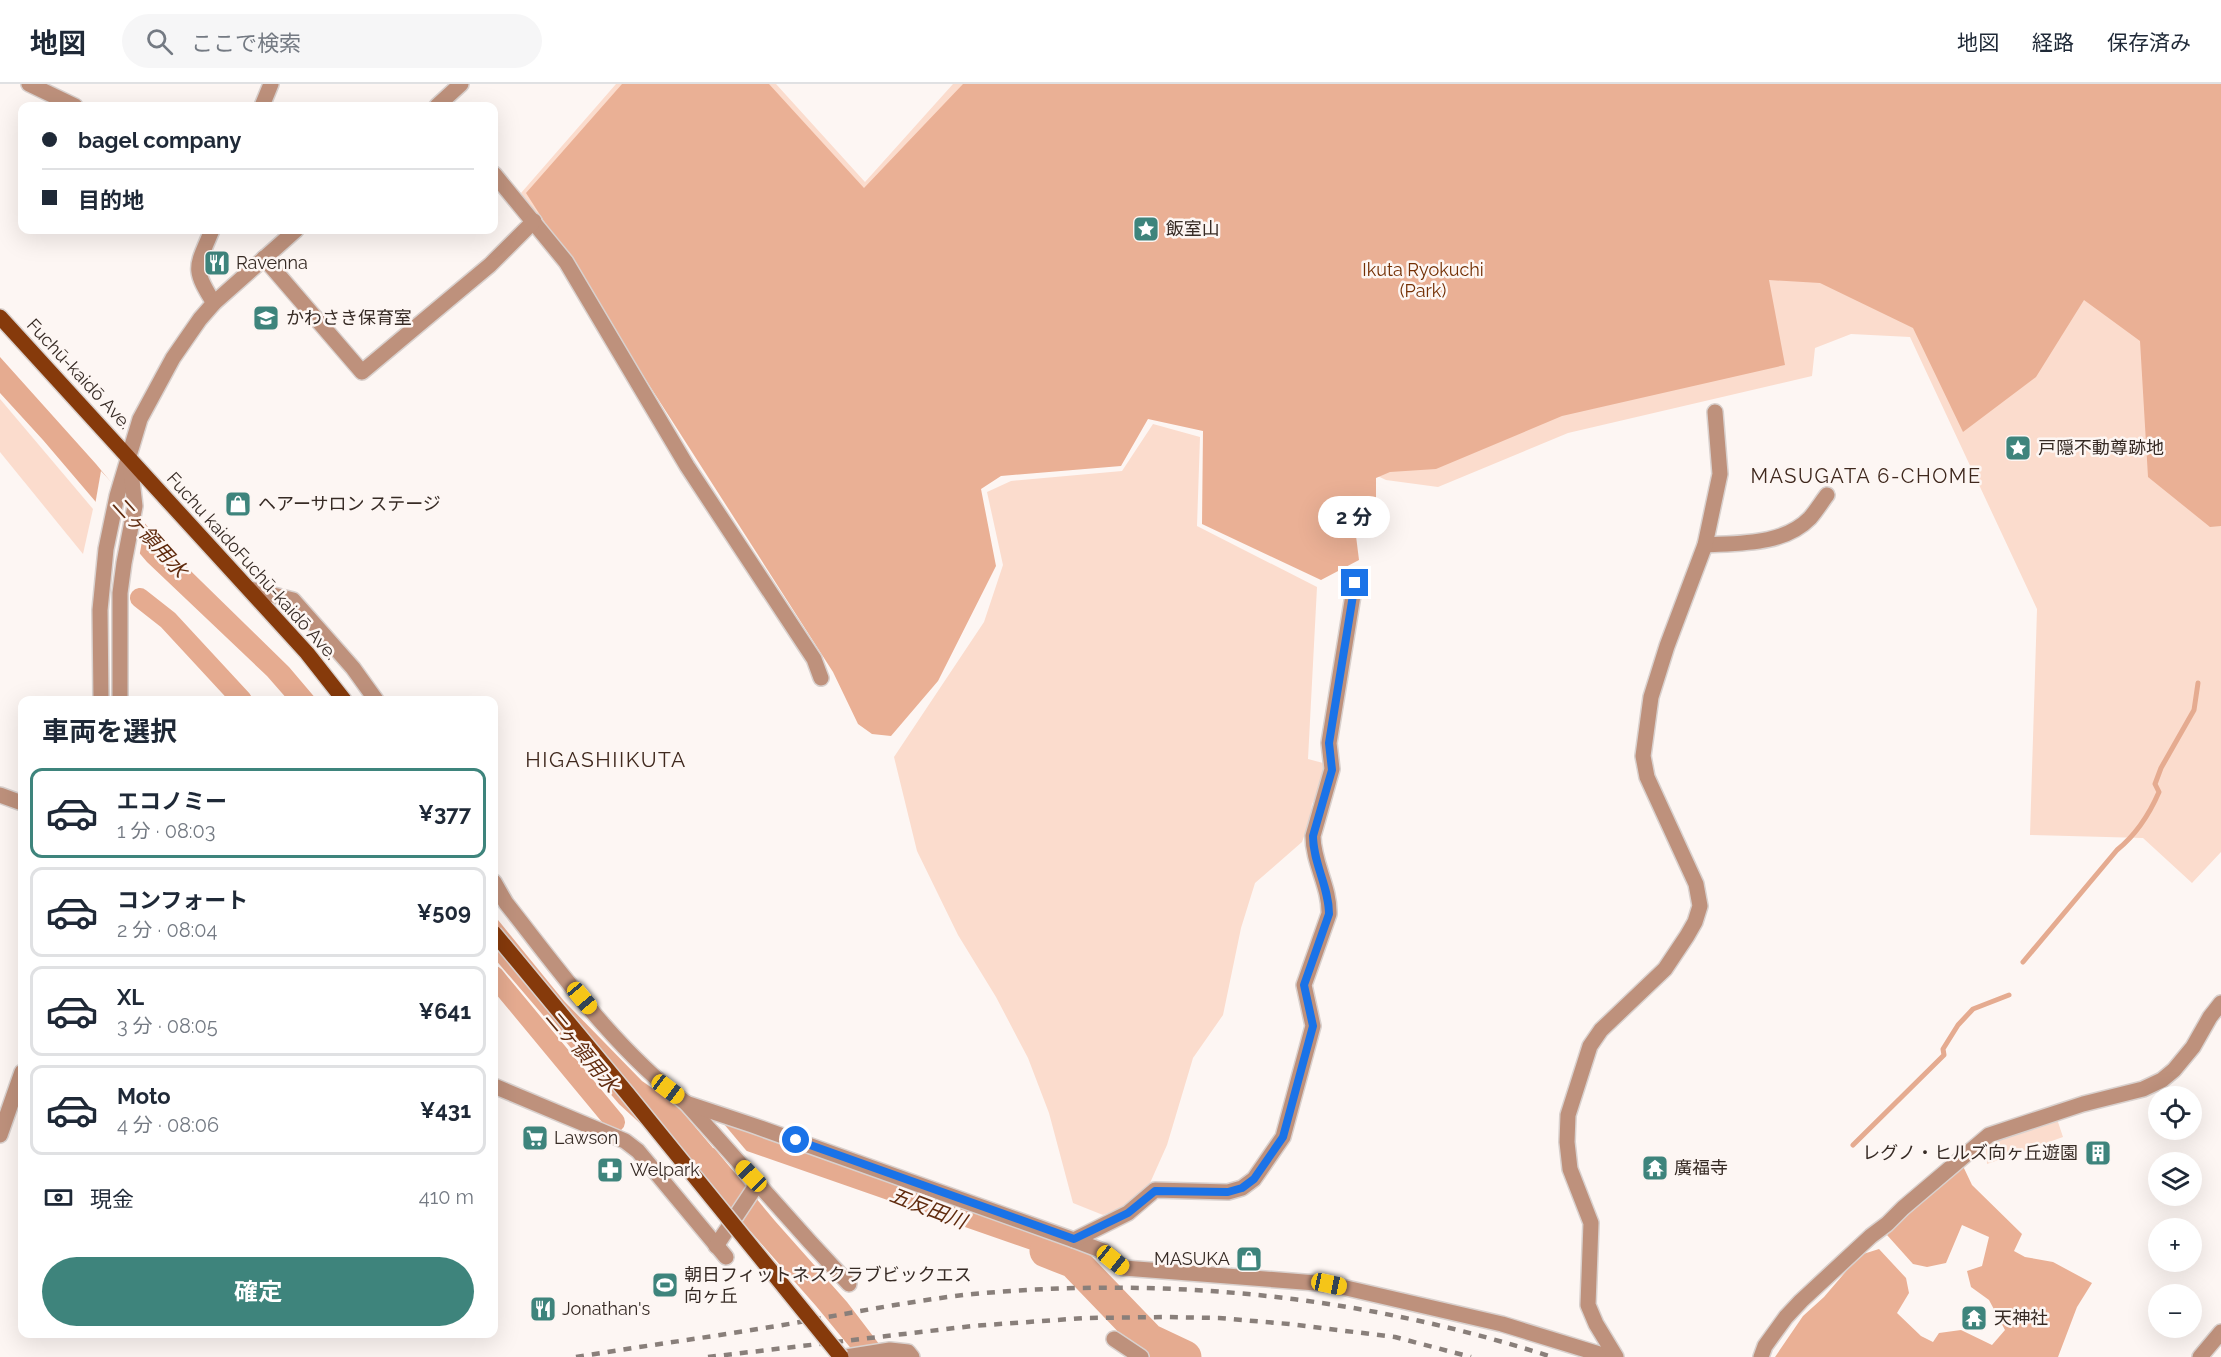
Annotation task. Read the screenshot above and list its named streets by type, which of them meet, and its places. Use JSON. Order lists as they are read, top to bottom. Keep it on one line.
{"streets":{"main road":["Fuchū-kaidō Ave.","Fuchu kaidoFuchū-kaidō Ave."]},"crossings":[["Fuchū-kaidō Ave.","Fuchu kaidoFuchū-kaidō Ave."]],"districts":["MASUGATA 6-CHOME","HIGASHIIKUTA"],"water":["二ヶ領用水","五反田川"],"parks":["Ikuta Ryokuchi (Park)"],"places":{"place":["飯室山","戸隠不動尊跡地"],"restaurant":["Ravenna","Jonathan's"],"school or university":["かわさき保育室"],"shop":["ヘアーサロン ステージ","MASUKA"],"supermarket":["Lawson"],"building":["レグノ・ヒルズ向ヶ丘遊園"],"temple":["廣福寺","天神社"],"pharmacy":["Welpark"],"sports":["朝日フィットネスクラブビックエス 向ヶ丘"]},"page":{"header":"地図","search":"ここで検索","nav":["地図","経路","保存済み"],"banner":["bagel company","目的地"],"bubble":"2 分","heading":"車両を選択","list":[{"name":"エコノミー","note":"1 分 · 08:03","value":"¥377"},{"name":"コンフォート","note":"2 分 · 08:04","value":"¥509"},{"name":"XL","note":"3 分 · 08:05","value":"¥641"},{"name":"Moto","note":"4 分 · 08:06","value":"¥431"}],"map_buttons":["+","−"],"pay":["現金","410 m"],"buttons":"確定"}}
